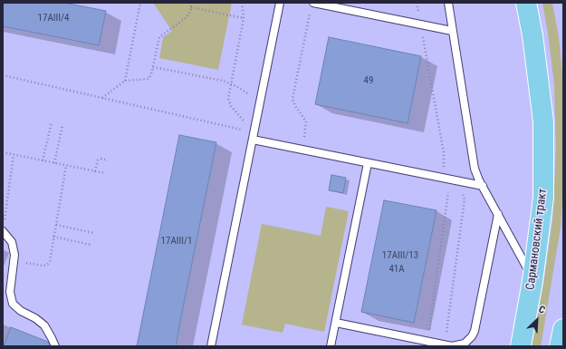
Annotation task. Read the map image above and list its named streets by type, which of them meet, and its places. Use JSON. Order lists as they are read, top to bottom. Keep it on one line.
{"streets":{"main road":["Сармановский тракт"]},"house_numbers":["17АIII/4","49","17АIII/1","17АIII/13","41А"],"north":"top right"}
